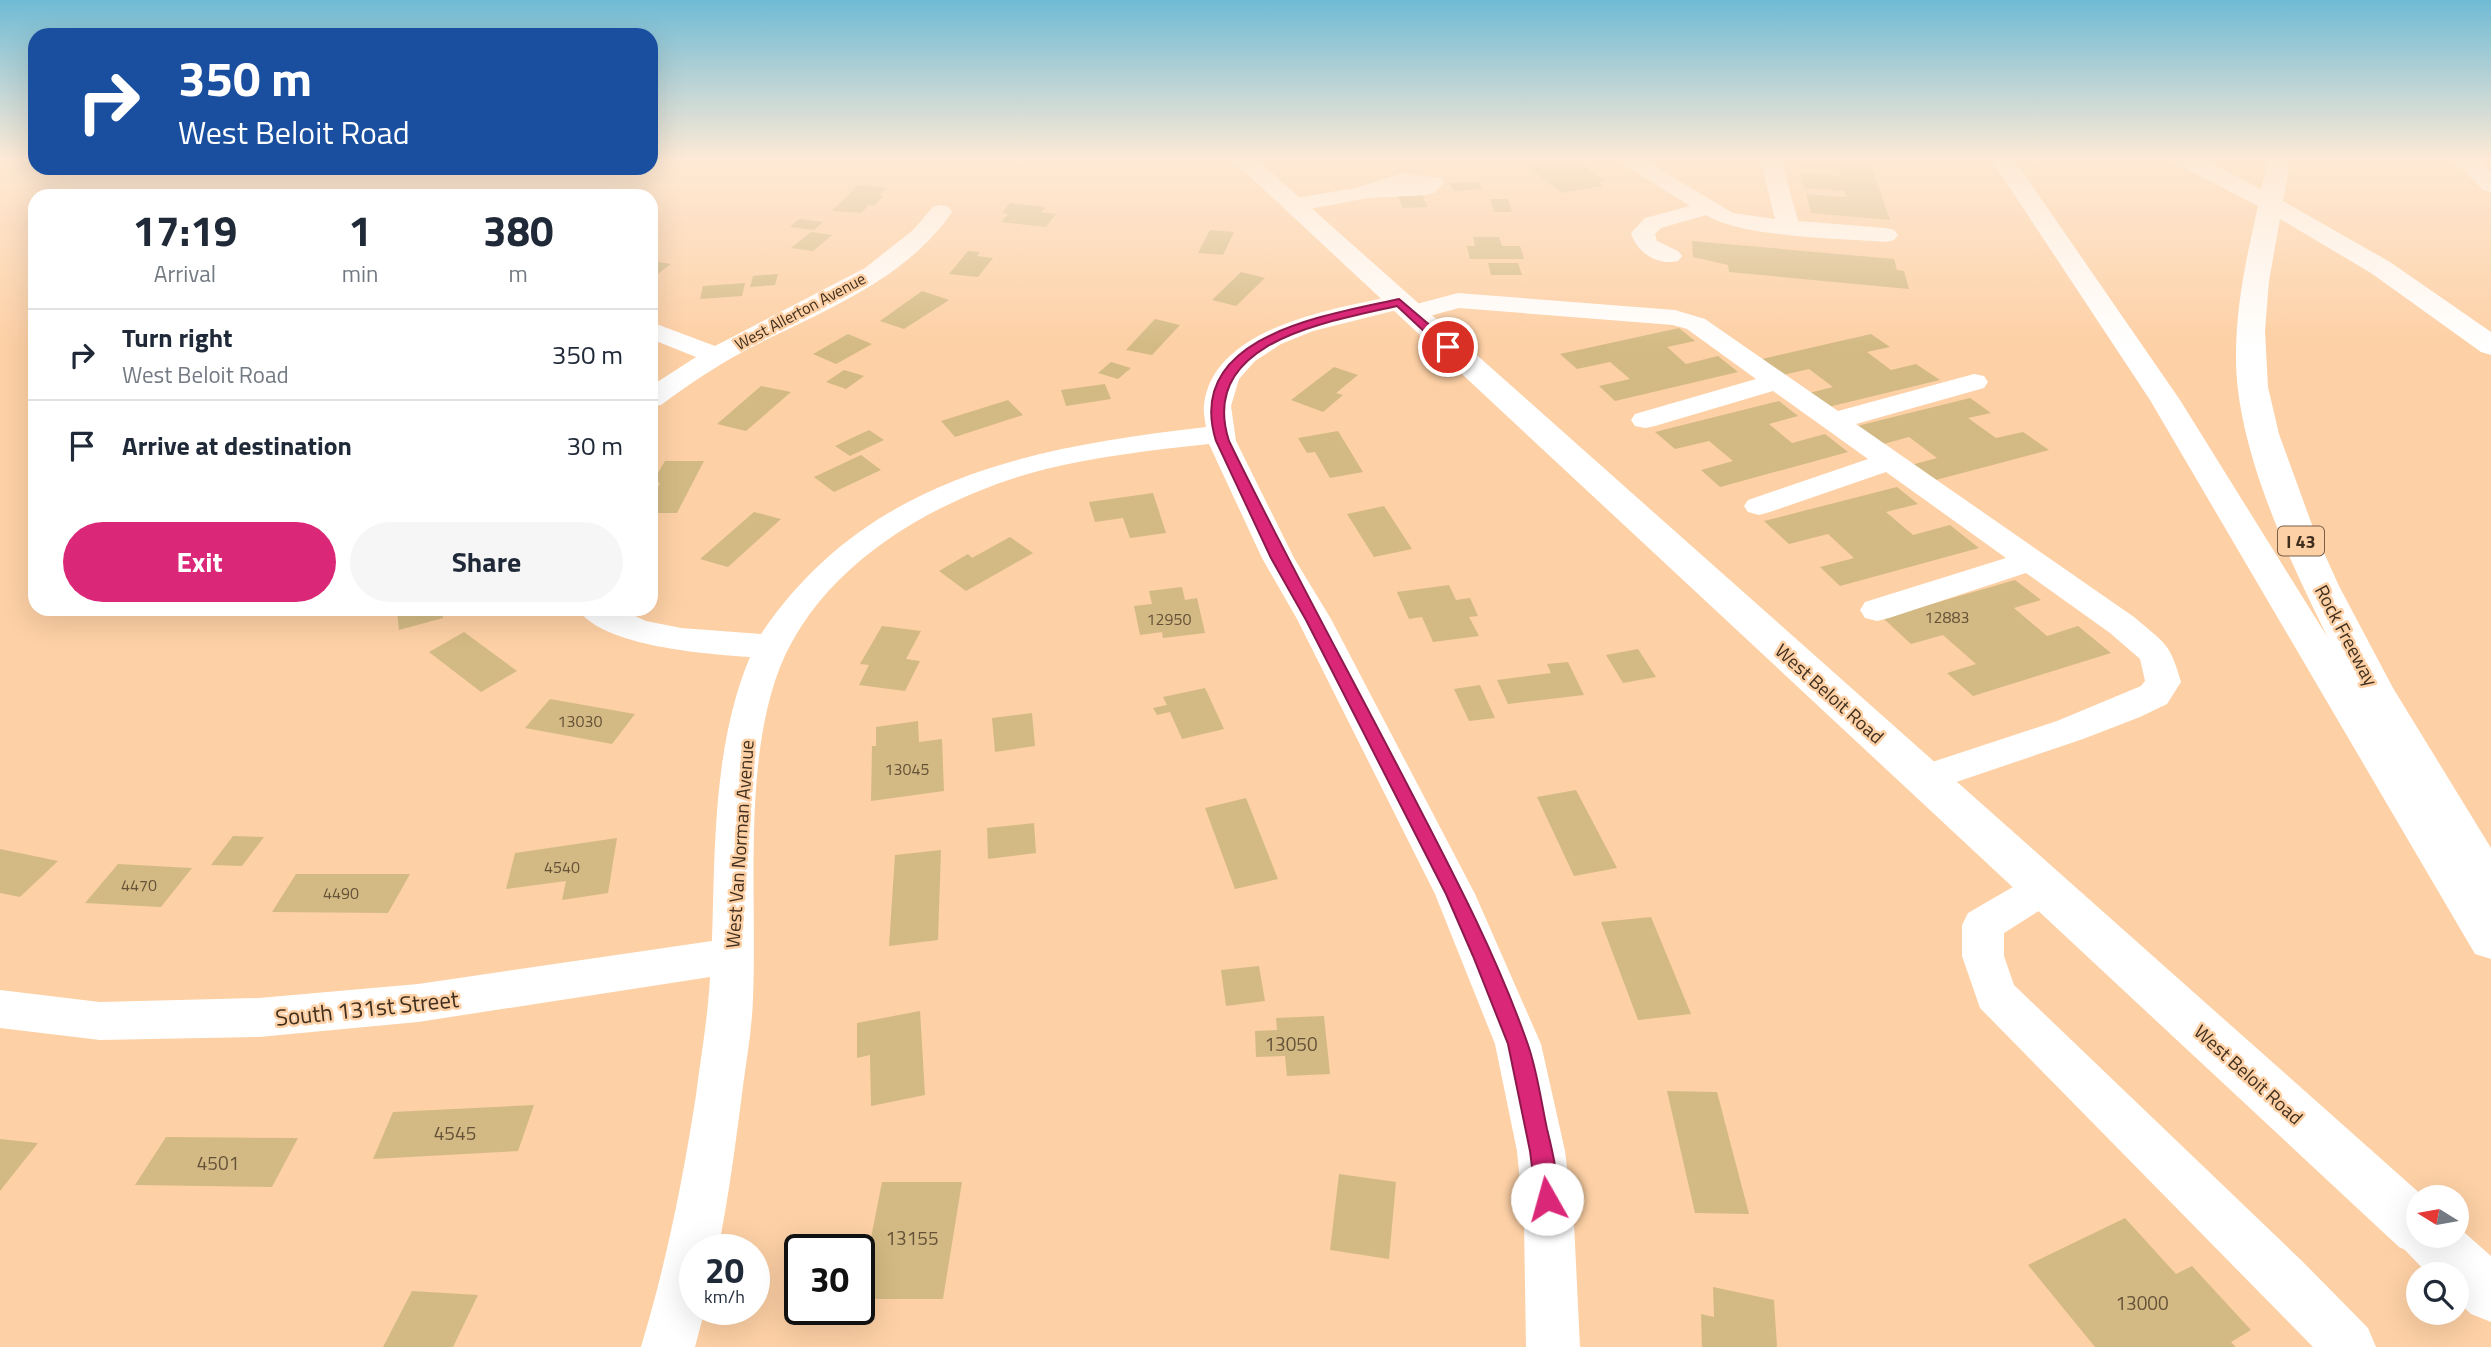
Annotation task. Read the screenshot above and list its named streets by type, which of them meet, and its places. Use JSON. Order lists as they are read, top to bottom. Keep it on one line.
{"streets":{"main road":["I 43","Rock Freeway","West Beloit Road"],"street":["West Allerton Avenue","West Van Norman Avenue","South 131st Street"]},"crossings":[["West Van Norman Avenue","South 131st Street"]],"house_numbers":["12883","12950","13030","13045","4540","4470","4490","13050","4545","4501","13155","13000"],"north":"left","page":{"turn":["350 m","West Beloit Road"],"eta":["17:19","Arrival","1","min","380","m"],"list":[{"name":"Turn right","note":"West Beloit Road","value":"350 m"},{"name":"Arrive at destination","value":"30 m"}],"buttons":["Exit","Share"],"speed":"20 km/h","limit":"30"}}
